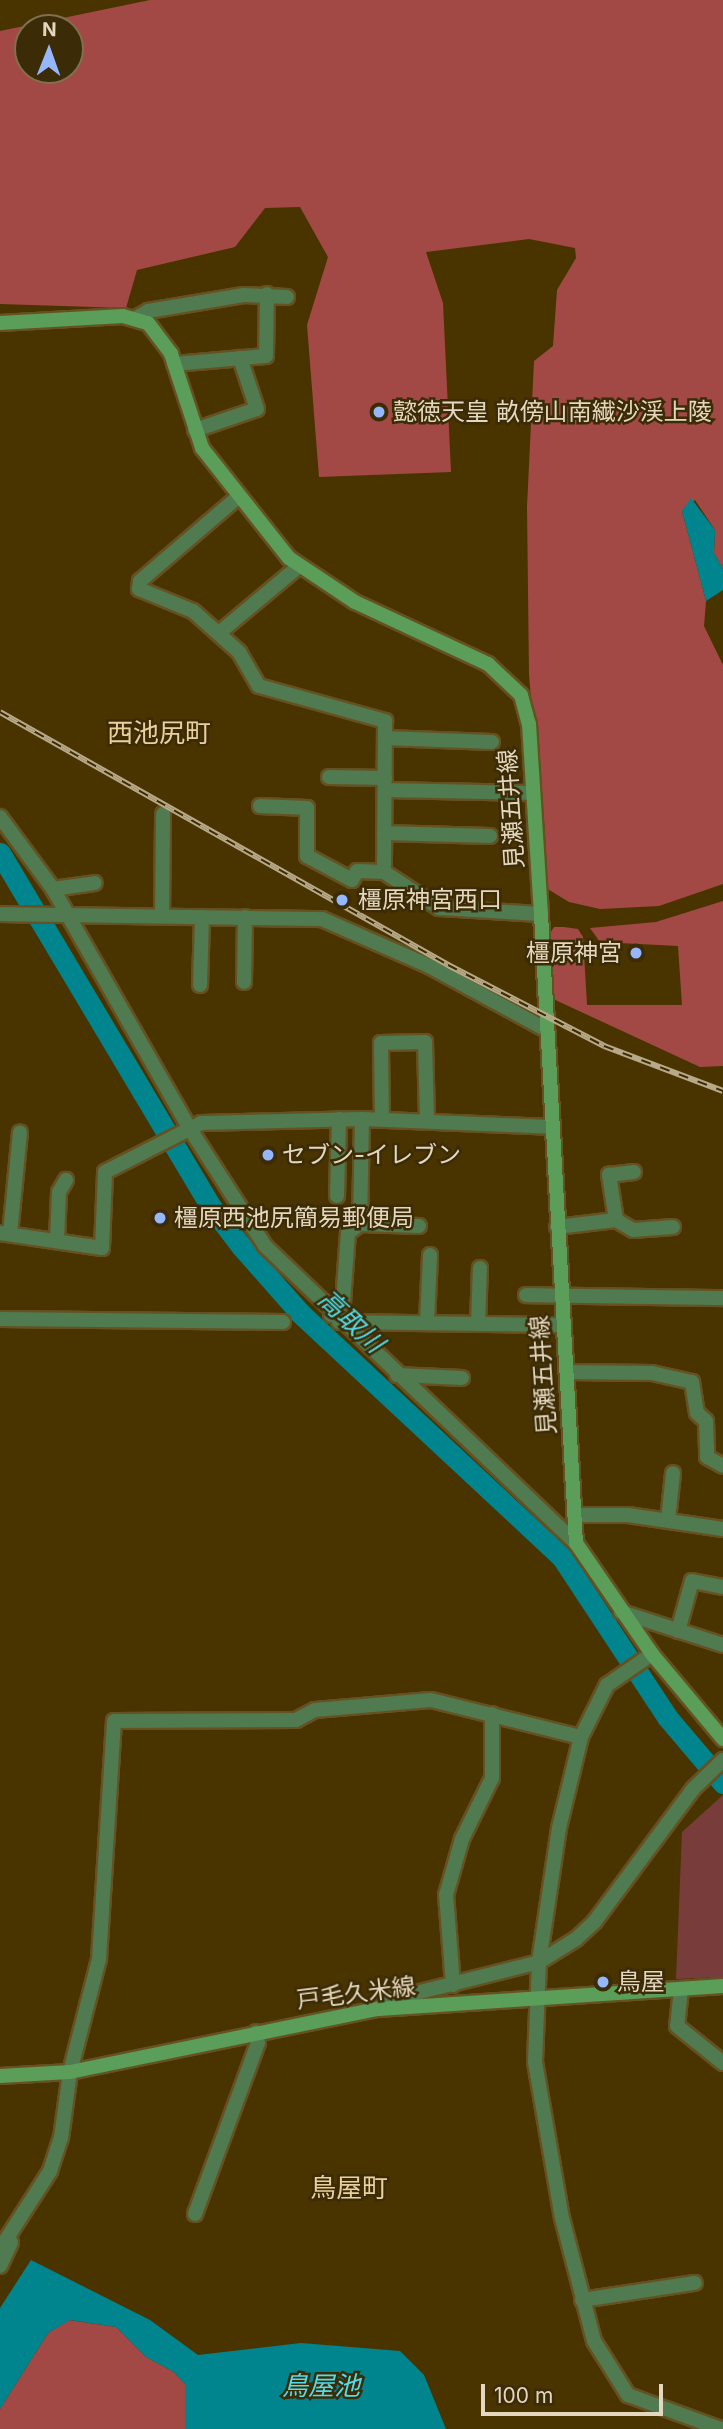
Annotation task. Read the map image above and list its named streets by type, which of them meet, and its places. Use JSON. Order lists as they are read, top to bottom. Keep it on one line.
{"streets":{"main road":["見瀬五井線","戸毛久米線"]},"districts":["西池尻町","鳥屋町"],"water":["高取川","鳥屋池"],"places":["懿徳天皇 畝傍山南繊沙渓上陵","橿原神宮西口","橿原神宮","セブン-イレブン","橿原西池尻簡易郵便局","鳥屋"],"scale_bar":"100 m","north":"top"}
